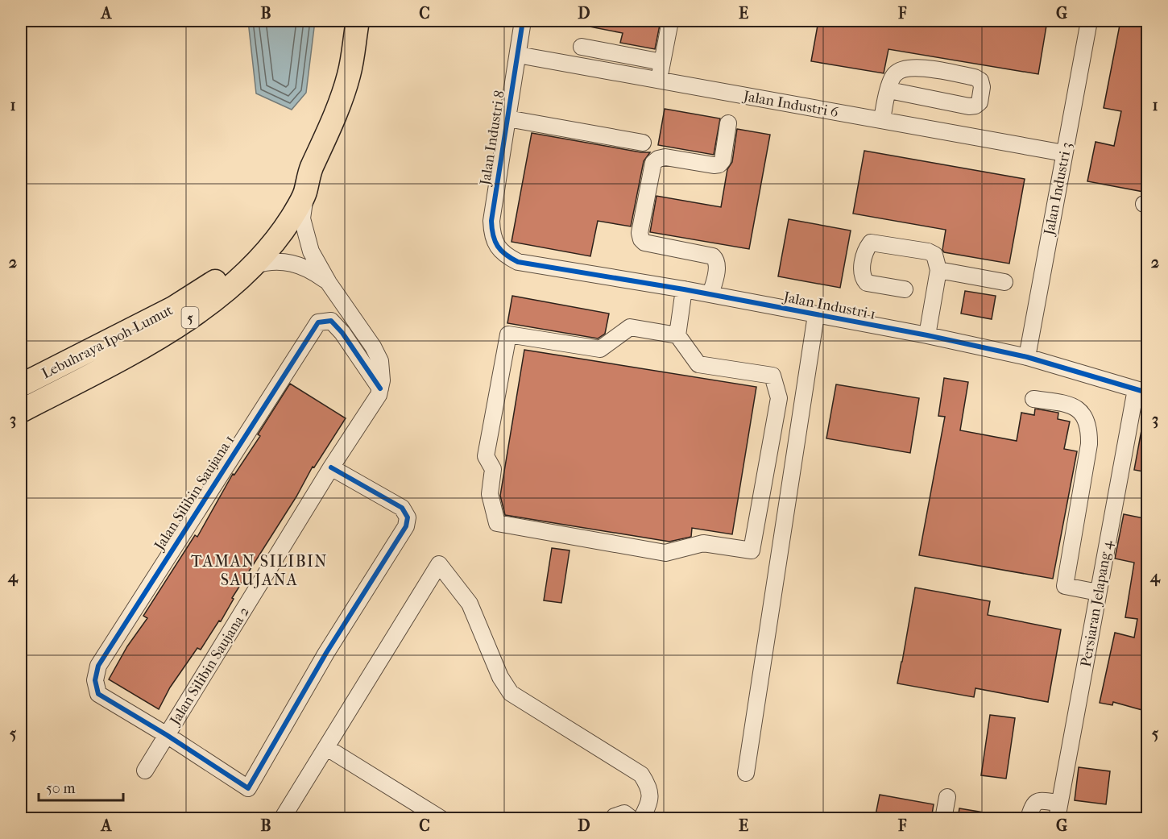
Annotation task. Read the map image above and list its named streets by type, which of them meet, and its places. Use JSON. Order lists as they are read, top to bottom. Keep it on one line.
{"streets":{"highway":["5","Lebuhraya Ipoh-Lumut"],"street":["Jalan Industri 6","Jalan Industri 8","Jalan Industri 3","Jalan Industri 1","Jalan Silibin Saujana 1","Persiaran Jelapang 4","Jalan Silibin Saujana 2"]},"crossings":[["Jalan Industri 6","Jalan Industri 8"],["Jalan Industri 6","Jalan Industri 3"],["Jalan Industri 8","Jalan Industri 1"],["Jalan Industri 3","Jalan Industri 1"],["Jalan Industri 1","Persiaran Jelapang 4"],["Jalan Silibin Saujana 1","Jalan Silibin Saujana 2"]],"districts":["TAMAN SILIBIN SAUJANA"],"scale_bar":"50 m","grid":{"columns":["A","B","C","D","E","F","G"],"rows":["1","2","3","4","5"]}}
